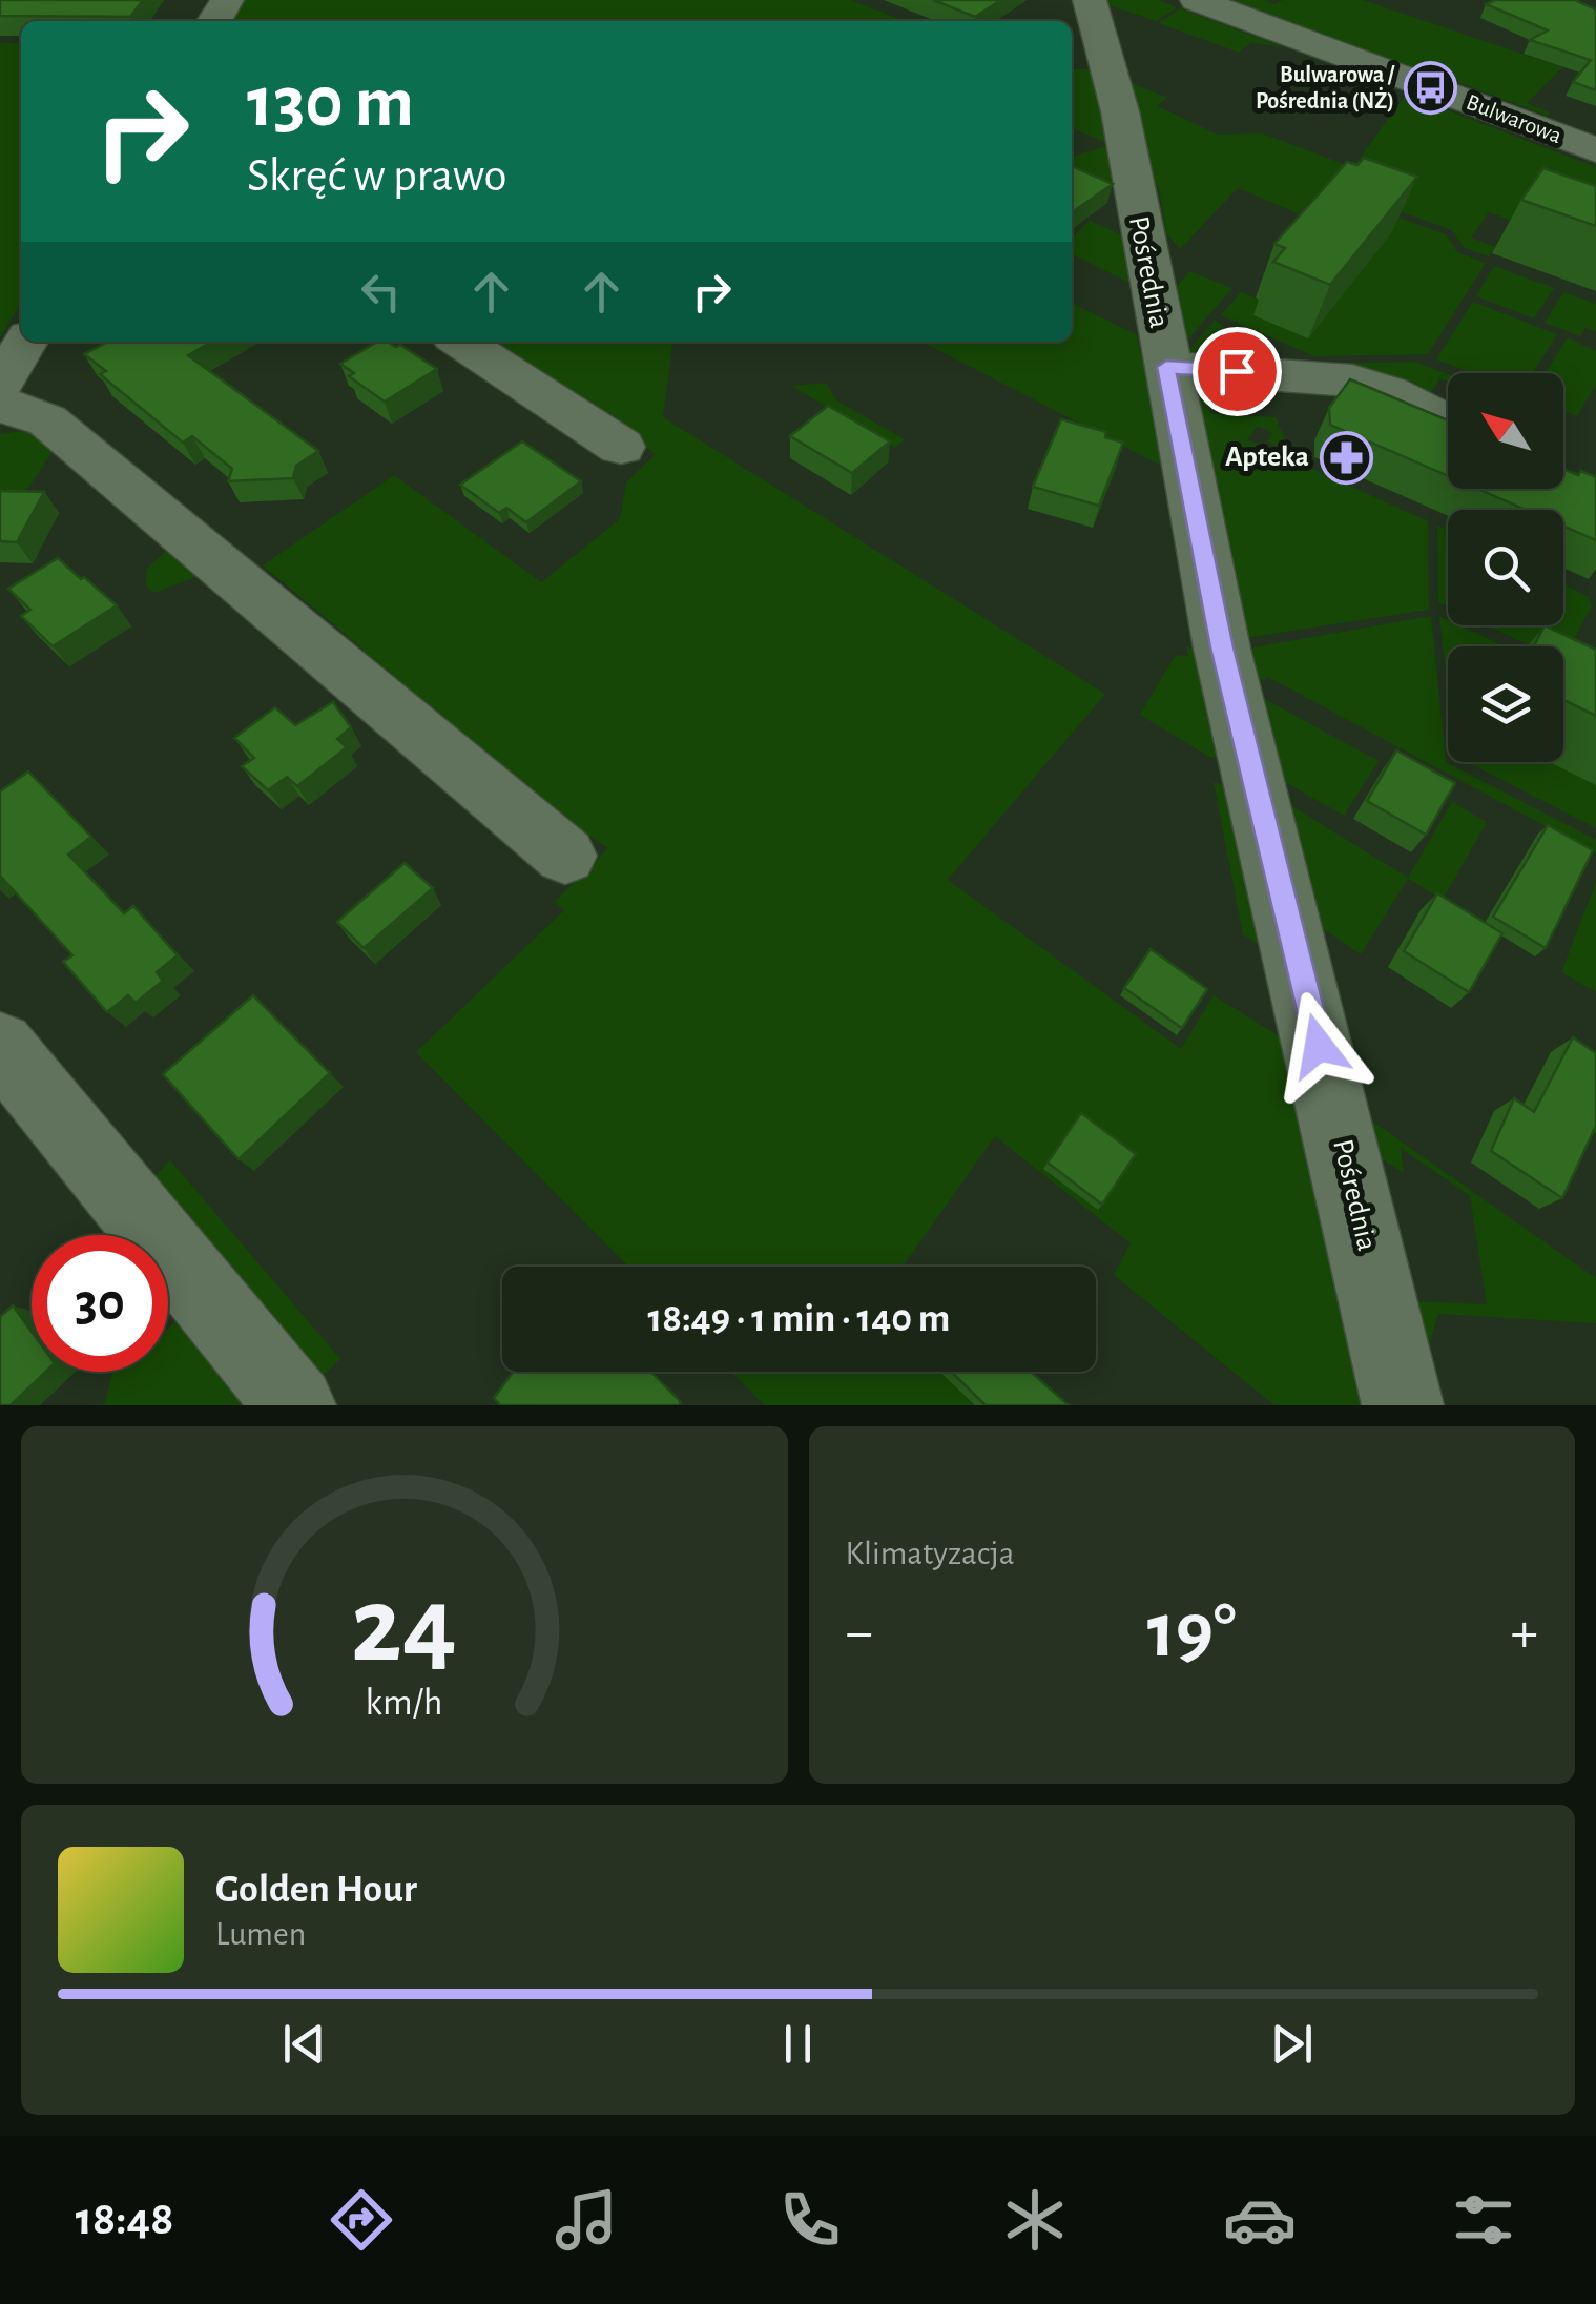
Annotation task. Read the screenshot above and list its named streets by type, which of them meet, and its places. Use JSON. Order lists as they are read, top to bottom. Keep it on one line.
{"streets":{"street":["Bulwarowa","Pośrednia"]},"places":{"bus stop":["Bulwarowa / Pośrednia (NŻ)"],"pharmacy":["Apteka"]},"north":"top left","page":{"turn":["130 m","Skręć w prawo"],"limit":"30","trip":"18:49 · 1 min · 140 m","tile":"Klimatyzacja","heat":["−","19°","+"],"song":["Golden Hour","Lumen"],"tabs":"18:48","gauge":["24","km/h"]}}
